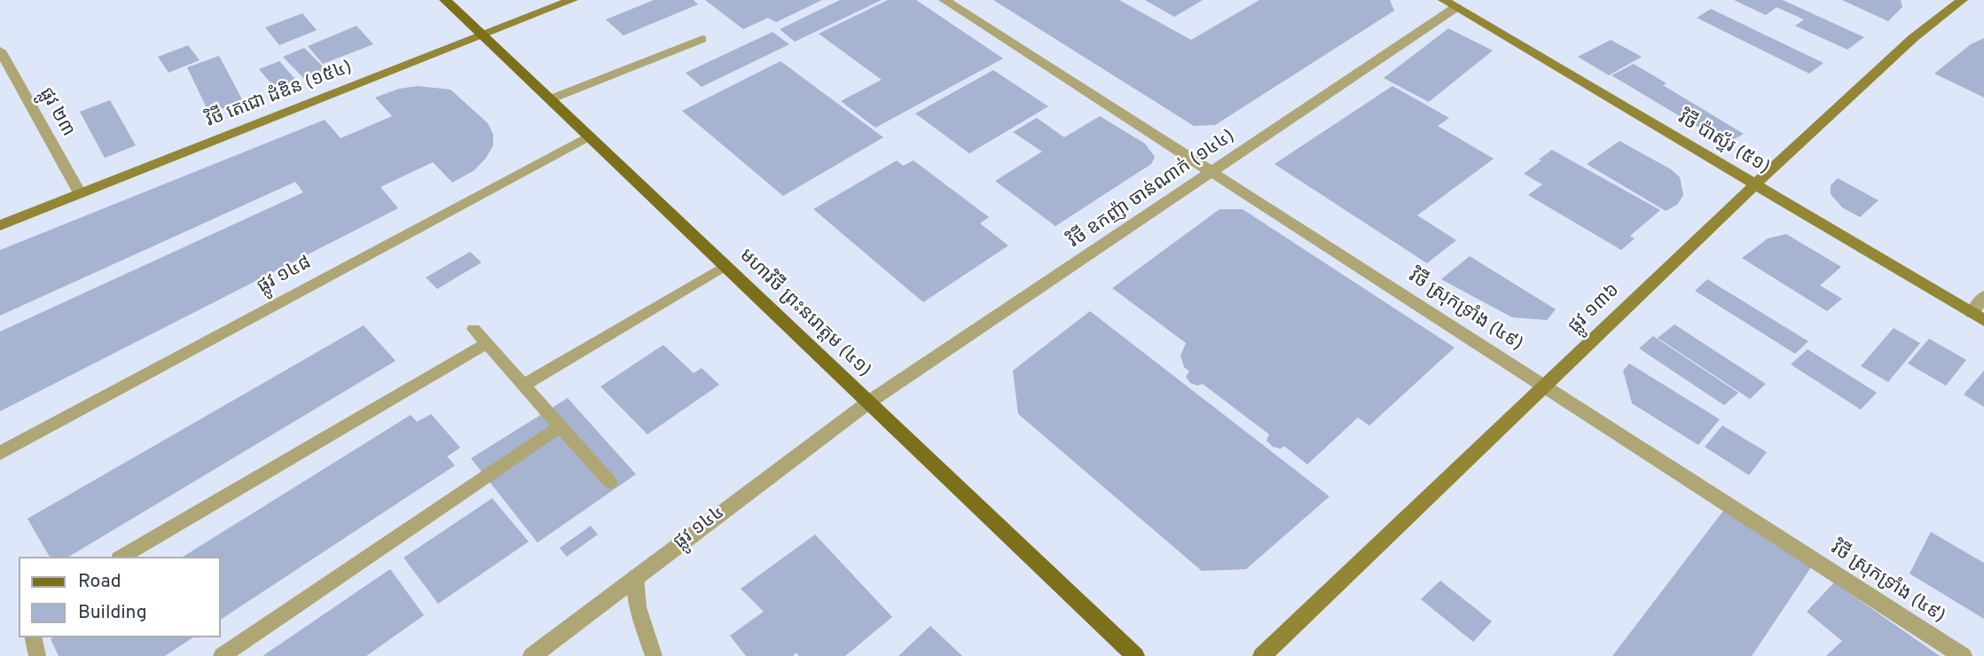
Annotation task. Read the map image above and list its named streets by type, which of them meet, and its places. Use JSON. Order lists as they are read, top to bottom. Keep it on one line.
{"streets":{"main road":["មហាវិថី ព្រះនរោត្តម (៤១)"],"street":["វិថី តេជោ ដំឌិន (១៥៤)","ផ្លូវ ២៣","វិថី ប៉ាស្ទ័រ (៥១)","វិថី ឧកញ៉ា ចាន់ណាក់ (១៤៤)","ផ្លូវ ១៤៨","ផ្លូវ ១៣៦","វិថី ស្រុកទ្រាំង (៤៩)","ផ្លូវ ១៤៤"]},"crossings":[["វិថី តេជោ ដំឌិន (១៥៤)","ផ្លូវ ២៣"],["វិថី តេជោ ដំឌិន (១៥៤)","មហាវិថី ព្រះនរោត្តម (៤១)"],["វិថី ប៉ាស្ទ័រ (៥១)","វិថី ឧកញ៉ា ចាន់ណាក់ (១៤៤)"],["វិថី ប៉ាស្ទ័រ (៥១)","ផ្លូវ ១៣៦"],["វិថី ឧកញ៉ា ចាន់ណាក់ (១៤៤)","វិថី ស្រុកទ្រាំង (៤៩)"],["វិថី ឧកញ៉ា ចាន់ណាក់ (១៤៤)","មហាវិថី ព្រះនរោត្តម (៤១)"],["វិថី ឧកញ៉ា ចាន់ណាក់ (១៤៤)","ផ្លូវ ១៤៤"],["ផ្លូវ ១៤៨","មហាវិថី ព្រះនរោត្តម (៤១)"],["ផ្លូវ ១៣៦","វិថី ស្រុកទ្រាំង (៤៩)"],["មហាវិថី ព្រះនរោត្តម (៤១)","ផ្លូវ ១៤៤"]],"legend":["Road","Building"]}
